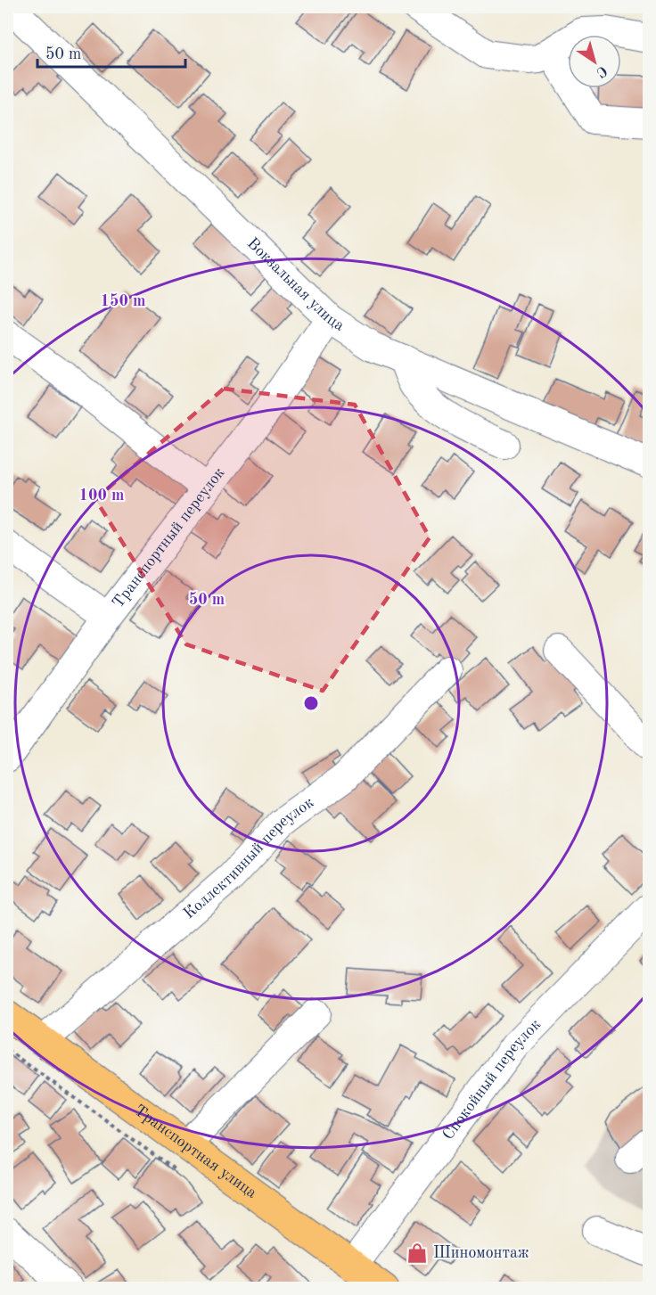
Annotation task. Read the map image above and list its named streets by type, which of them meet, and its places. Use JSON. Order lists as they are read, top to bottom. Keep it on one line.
{"streets":{"main road":["Транспортная улица"],"street":["Вокзальная улица","Транспортный переулок","Коллективный переулок","Спокойный переулок"]},"crossings":[["Вокзальная улица","Транспортный переулок"],["Коллективный переулок","Транспортная улица"],["Спокойный переулок","Транспортная улица"]],"places":{"shop":["Шиномонтаж"]},"scale_bar":"50 m","north":"bottom right","rings":["150 m","100 m","50 m"]}
